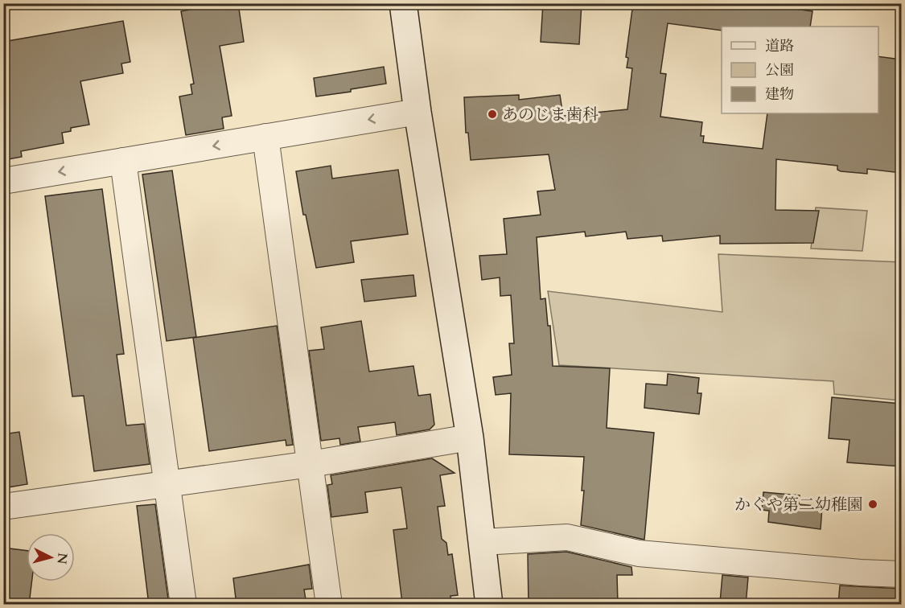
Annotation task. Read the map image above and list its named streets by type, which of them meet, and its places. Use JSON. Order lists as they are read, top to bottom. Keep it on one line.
{"places":["あのじま歯科","かぐや第二幼稚園"],"legend":["道路","公園","建物"],"north":"right"}
